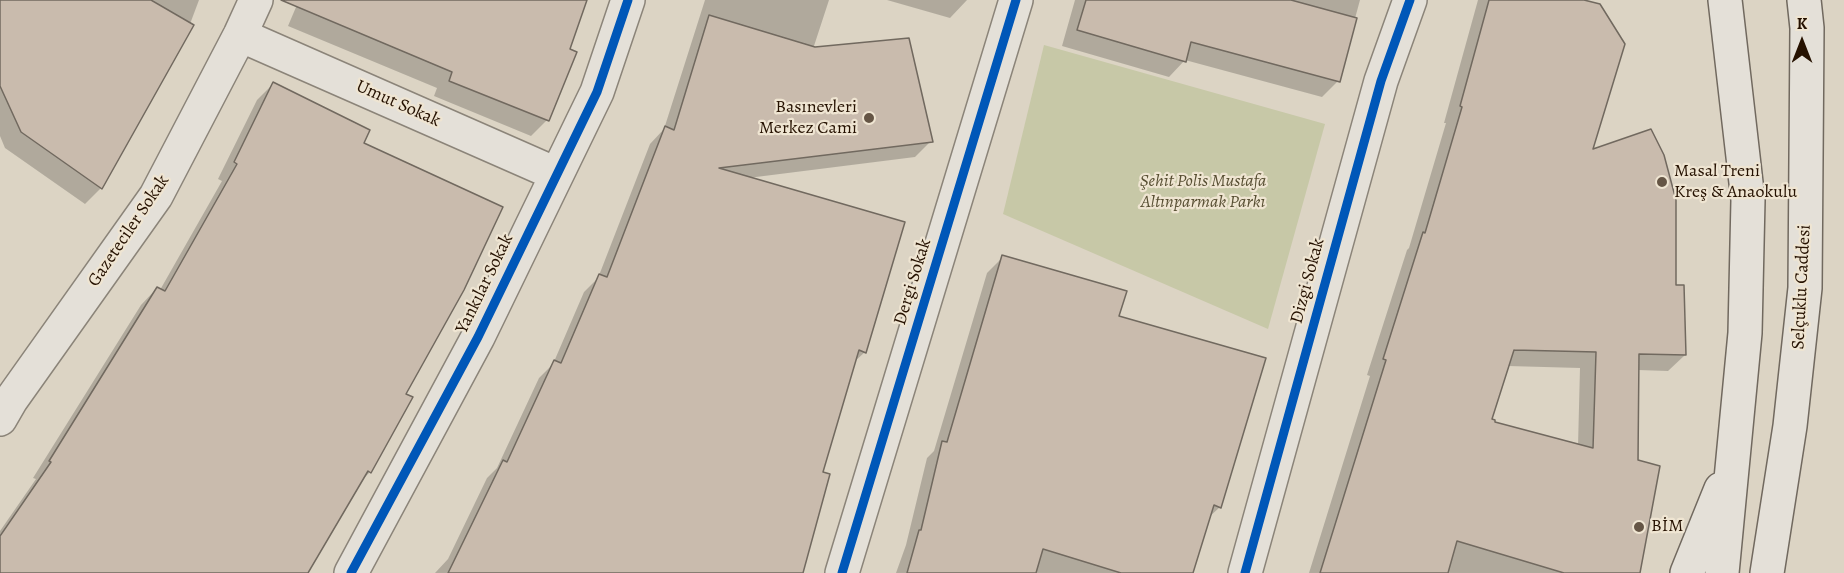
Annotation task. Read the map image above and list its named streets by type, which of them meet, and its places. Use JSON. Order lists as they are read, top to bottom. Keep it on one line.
{"streets":{"street":["Umut Sokak","Gazeteciler Sokak","Dizgi Sokak","Dergi Sokak","Yankılar Sokak","Selçuklu Caddesi"]},"crossings":[["Umut Sokak","Gazeteciler Sokak"],["Umut Sokak","Yankılar Sokak"]],"parks":["Şehit Polis Mustafa Altınparmak Parkı"],"places":["Basınevleri Merkez Cami","Masal Treni Kreş & Anaokulu","BİM"],"north":"top"}
